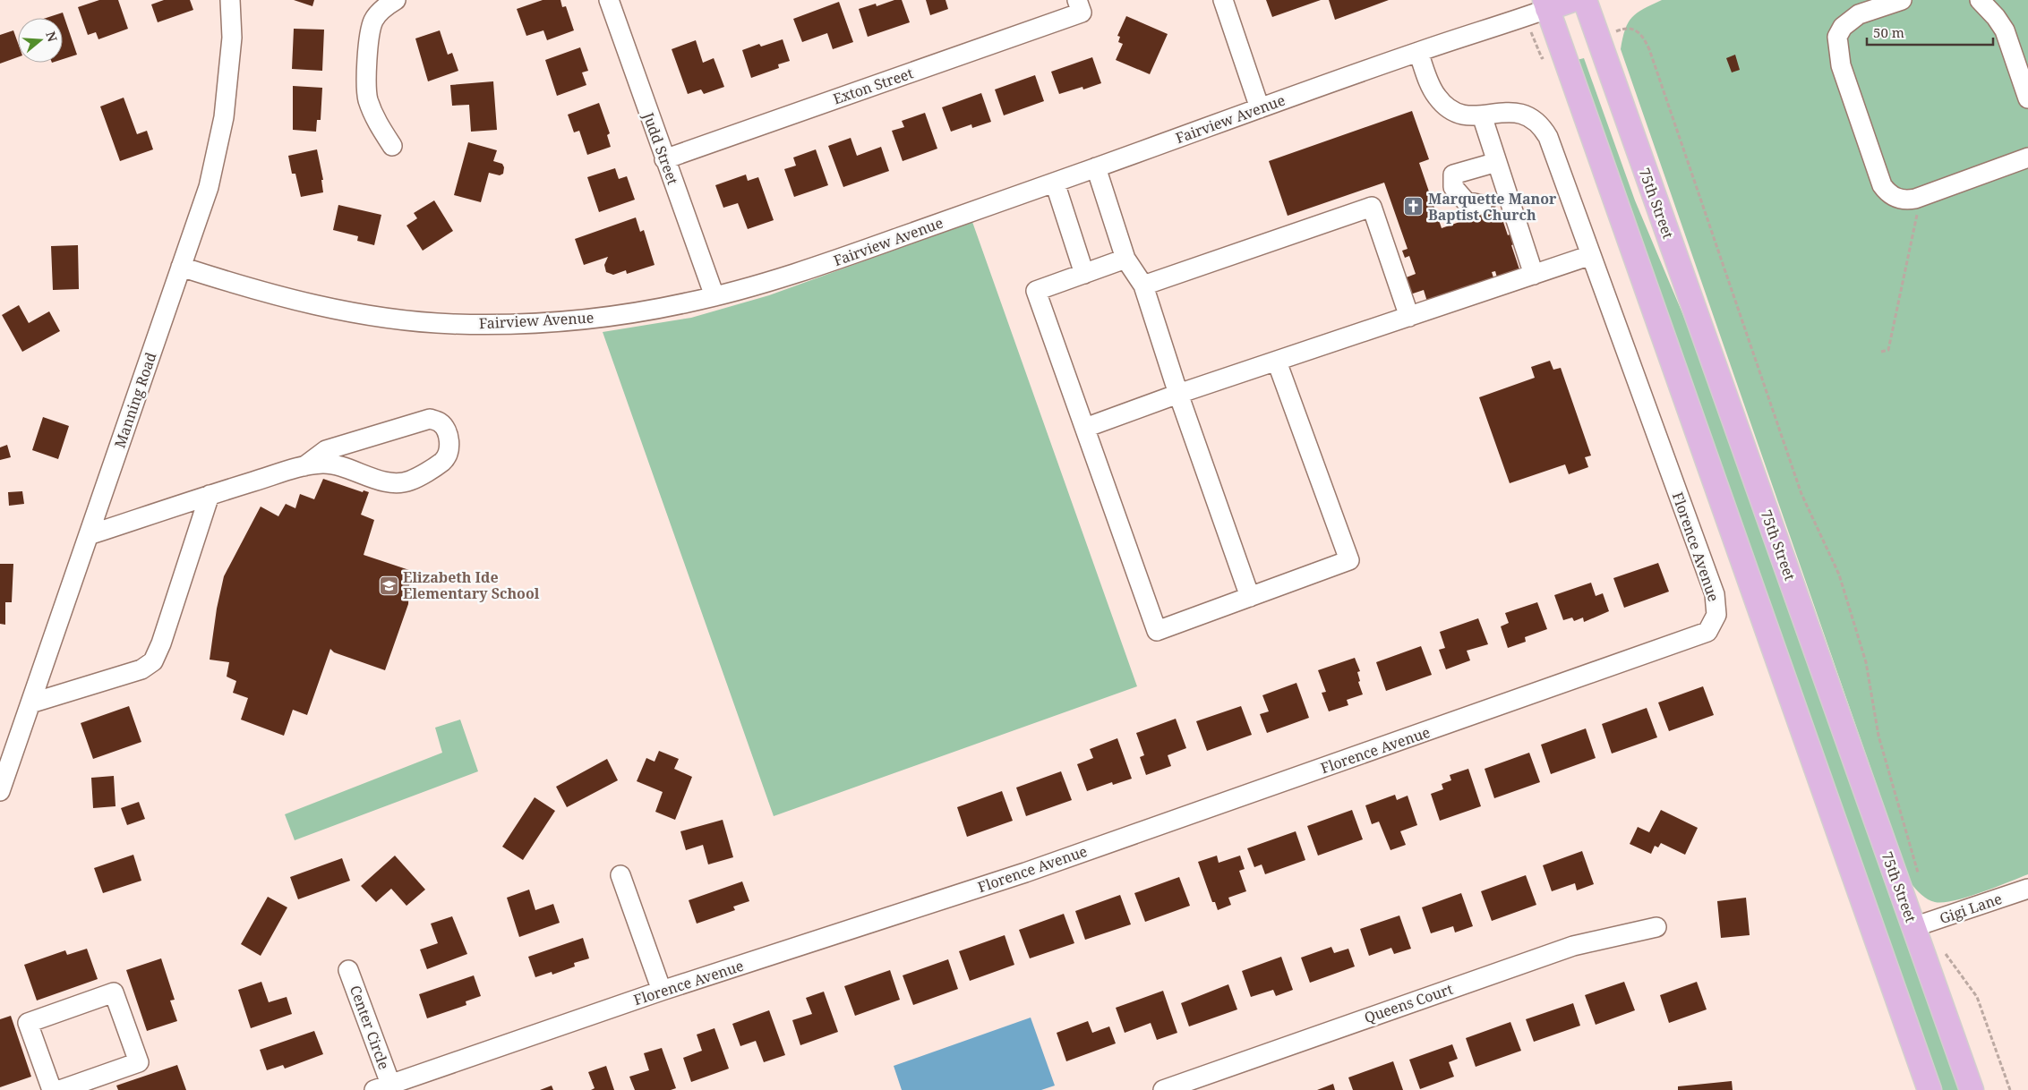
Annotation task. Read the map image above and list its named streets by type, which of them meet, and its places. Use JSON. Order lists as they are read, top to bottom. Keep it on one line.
{"streets":{"main road":["Fairview Avenue","75th Street"],"street":["Exton Street","Judd Street","Manning Road","Florence Avenue","Gigi Lane","Queens Court","Center Circle"]},"crossings":[["Exton Street","Judd Street"],["Fairview Avenue","Judd Street"],["Fairview Avenue","Manning Road"],["Fairview Avenue","Florence Avenue"],["75th Street","Gigi Lane"],["Florence Avenue","Center Circle"]],"places":{"church":["Marquette Manor Baptist Church"],"school or university":["Elizabeth Ide Elementary School"]},"scale_bar":"50 m","north":"right"}
